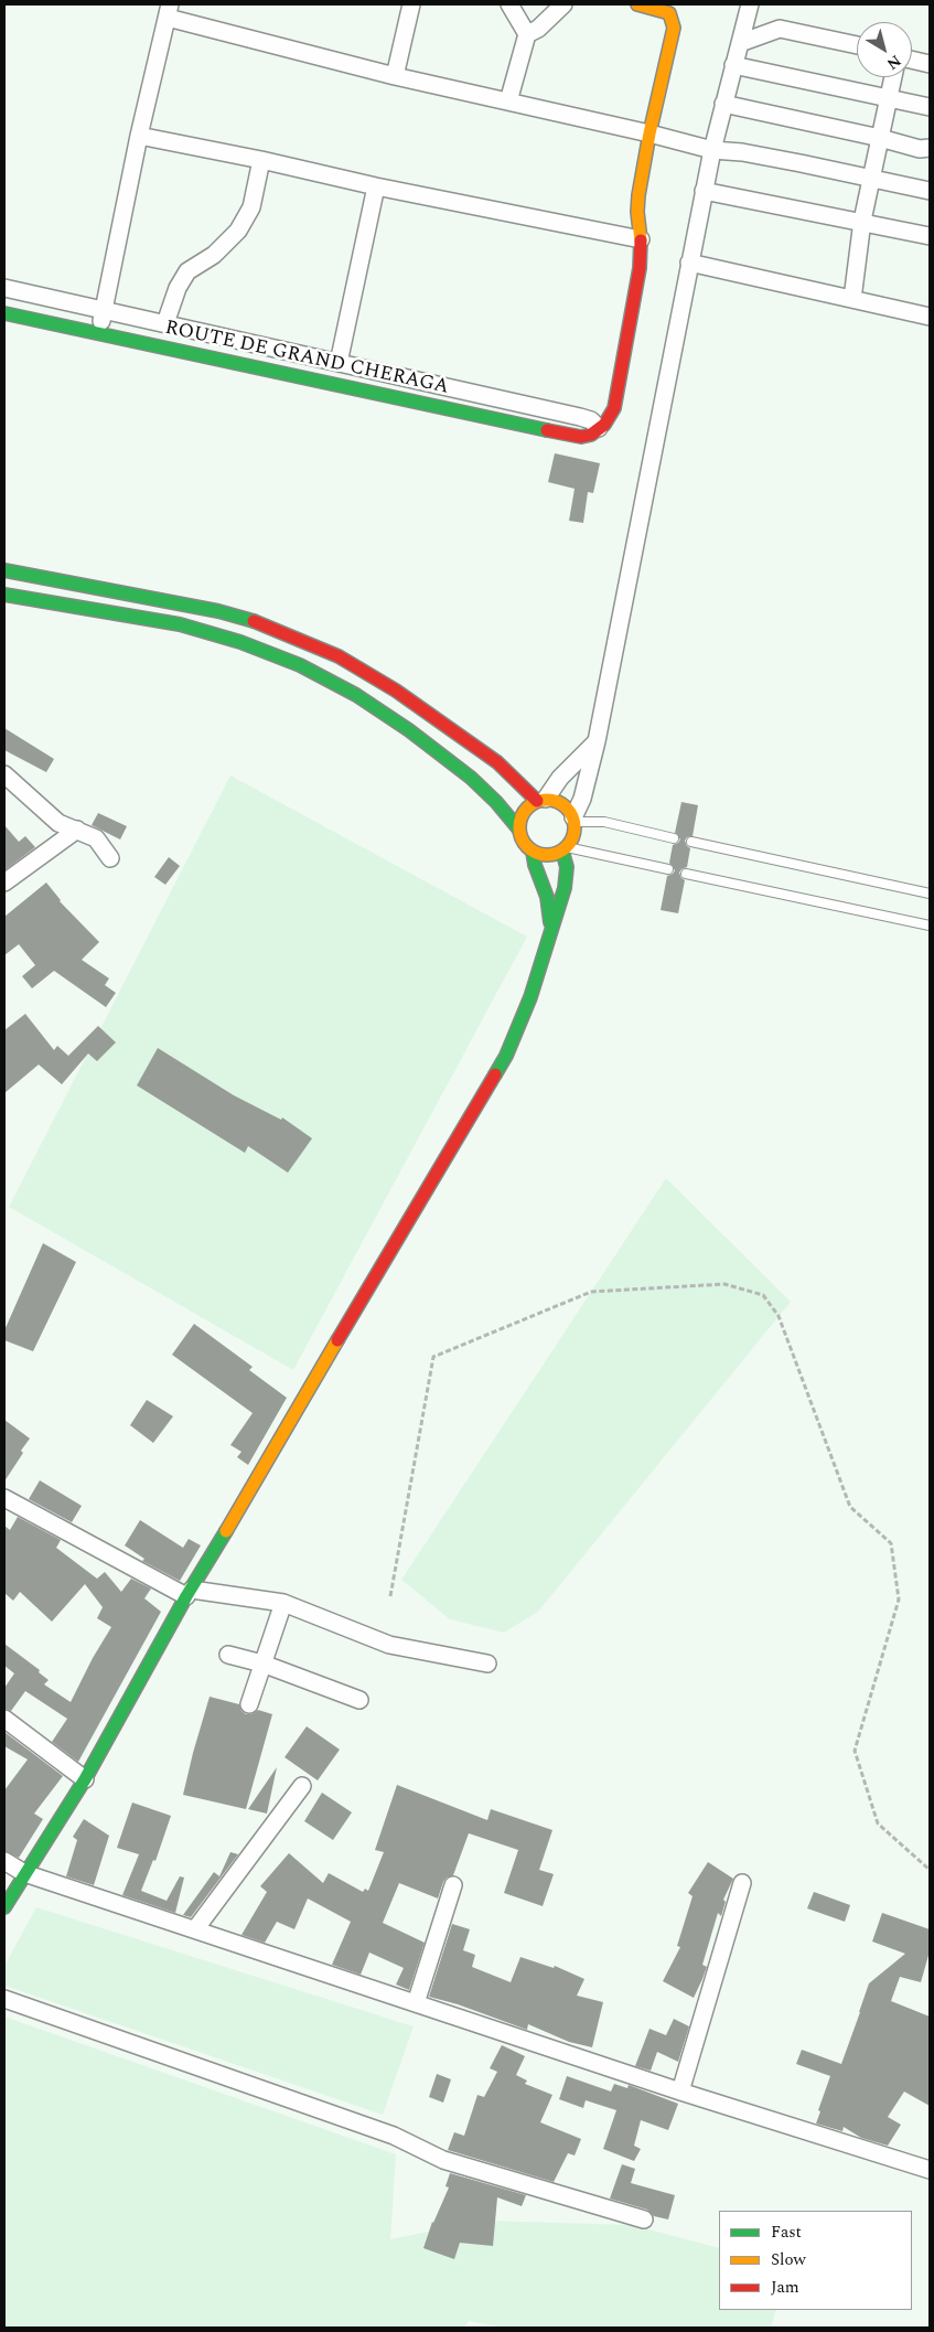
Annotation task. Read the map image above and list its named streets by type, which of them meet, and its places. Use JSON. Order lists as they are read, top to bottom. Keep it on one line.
{"streets":{"street":["ROUTE DE GRAND CHERAGA"]},"legend":["Fast","Slow","Jam"],"north":"bottom right"}
